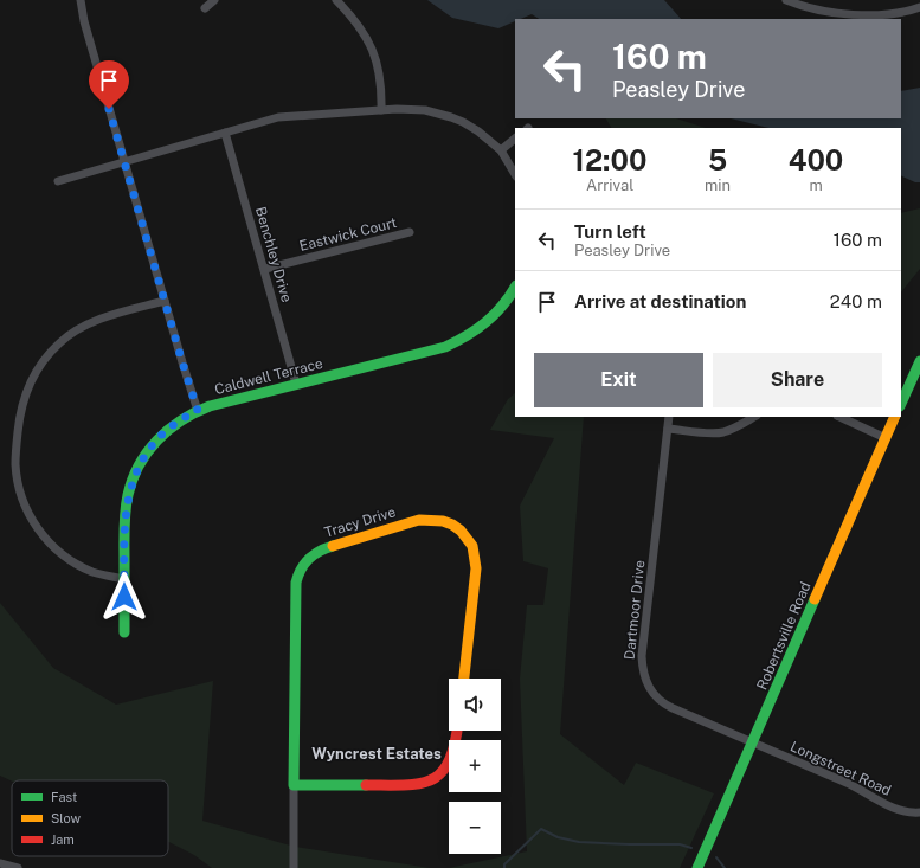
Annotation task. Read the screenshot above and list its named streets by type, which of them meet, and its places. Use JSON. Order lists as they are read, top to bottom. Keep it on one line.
{"streets":{"street":["Eastwick Court","Benchley Drive","Caldwell Terrace","Tracy Drive","Dartmoor Drive","Robertsville Road","Longstreet Road"]},"crossings":[["Eastwick Court","Benchley Drive"],["Benchley Drive","Caldwell Terrace"],["Dartmoor Drive","Robertsville Road"],["Dartmoor Drive","Longstreet Road"],["Robertsville Road","Longstreet Road"]],"districts":["Wyncrest Estates"],"legend":["Fast","Slow","Jam"],"page":{"turn":["160 m","Peasley Drive"],"eta":["12:00","Arrival","5","min","400","m"],"list":[{"name":"Turn left","note":"Peasley Drive","value":"160 m"},{"name":"Arrive at destination","value":"240 m"}],"buttons":["Exit","Share"],"map_buttons":["+","−"]}}
